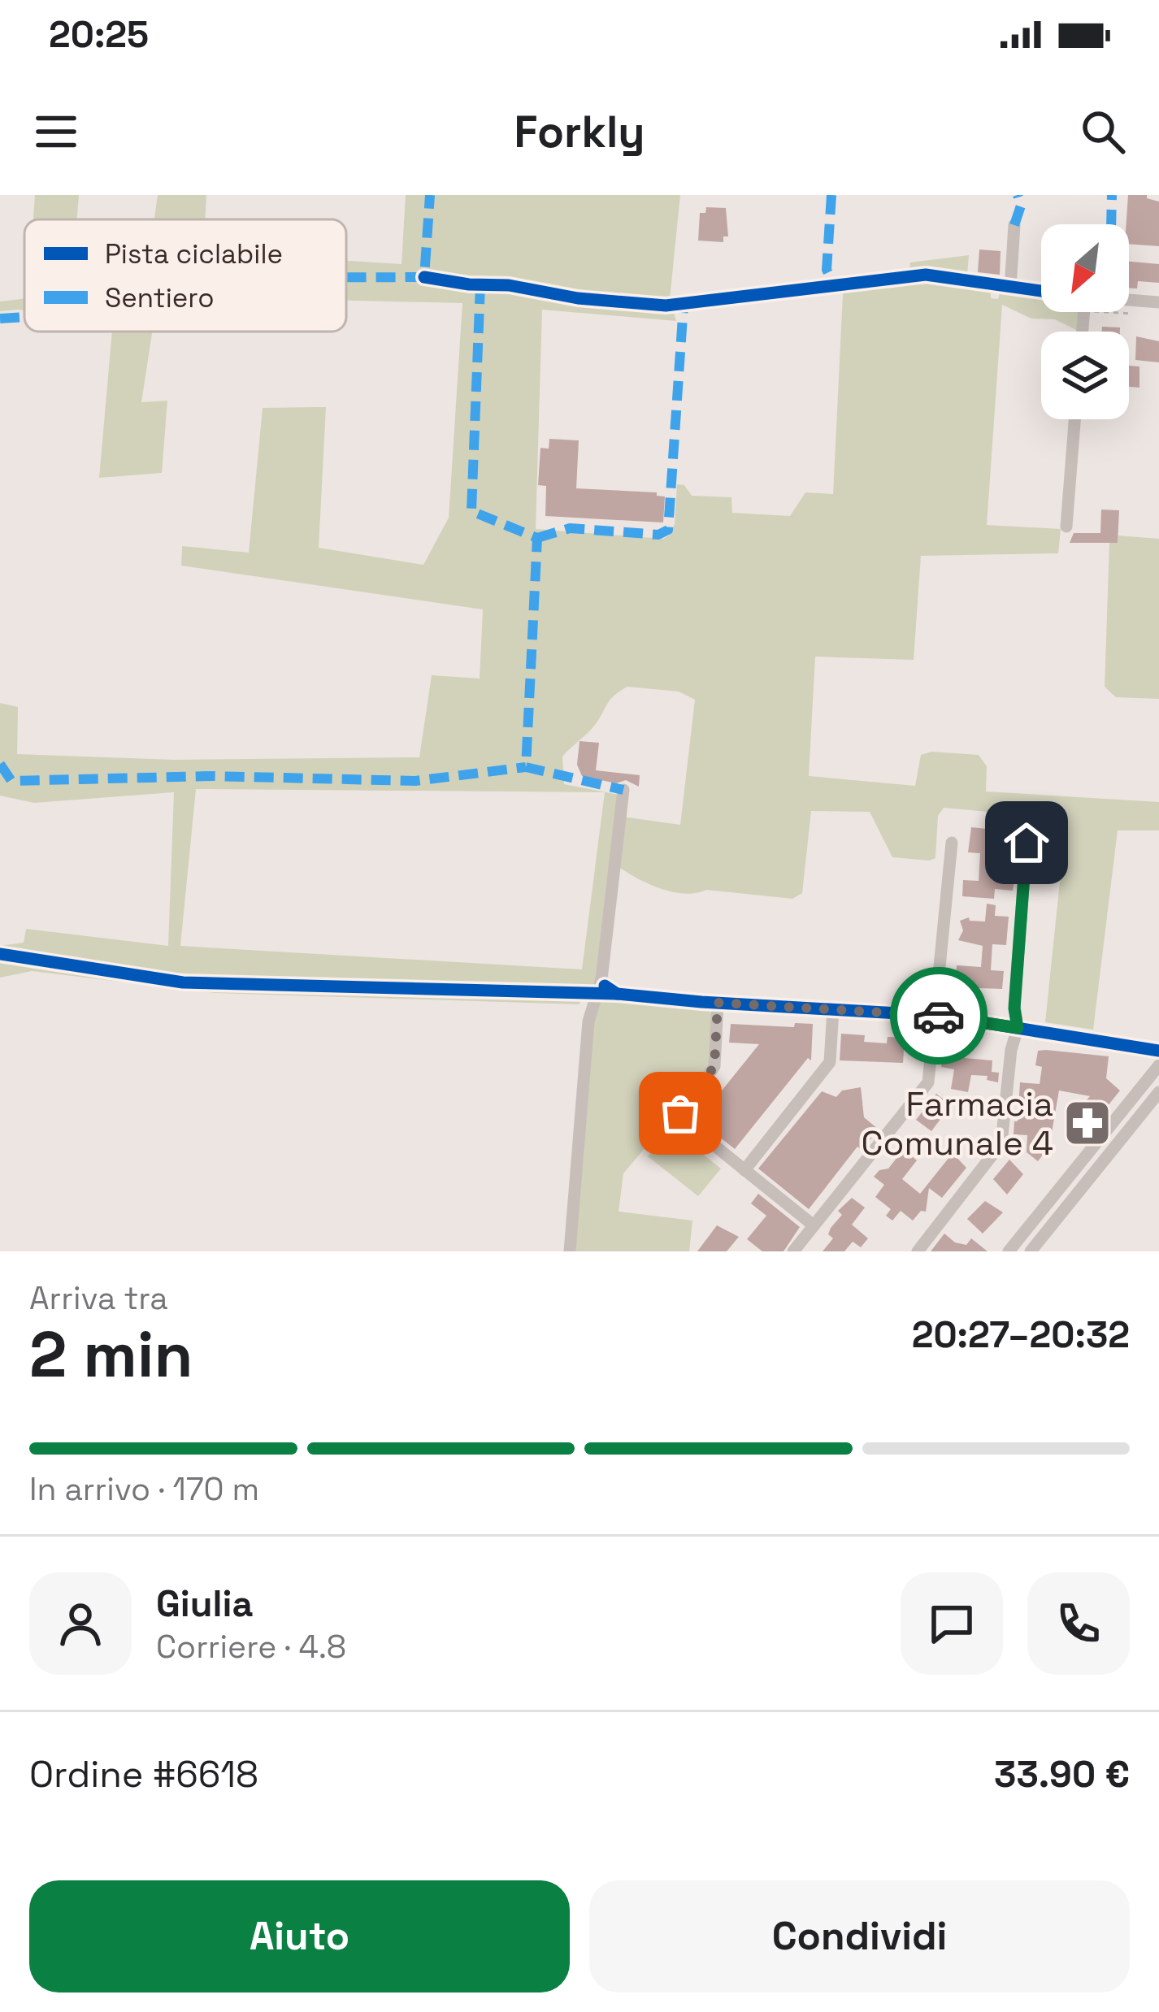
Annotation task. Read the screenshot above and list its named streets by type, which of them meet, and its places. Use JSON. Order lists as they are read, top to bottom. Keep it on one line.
{"places":{"pharmacy":["Farmacia Comunale 4"]},"legend":["Pista ciclabile","Sentiero"],"north":"bottom left","page":{"status":"20:25","header":"Forkly","heading":["2 min","Arriva tra","20:27–20:32"],"panel":["Giulia","Corriere · 4.8","Ordine #6618","33.90 €"],"bar":"In arrivo · 170 m","buttons":["Aiuto","Condividi"]}}
